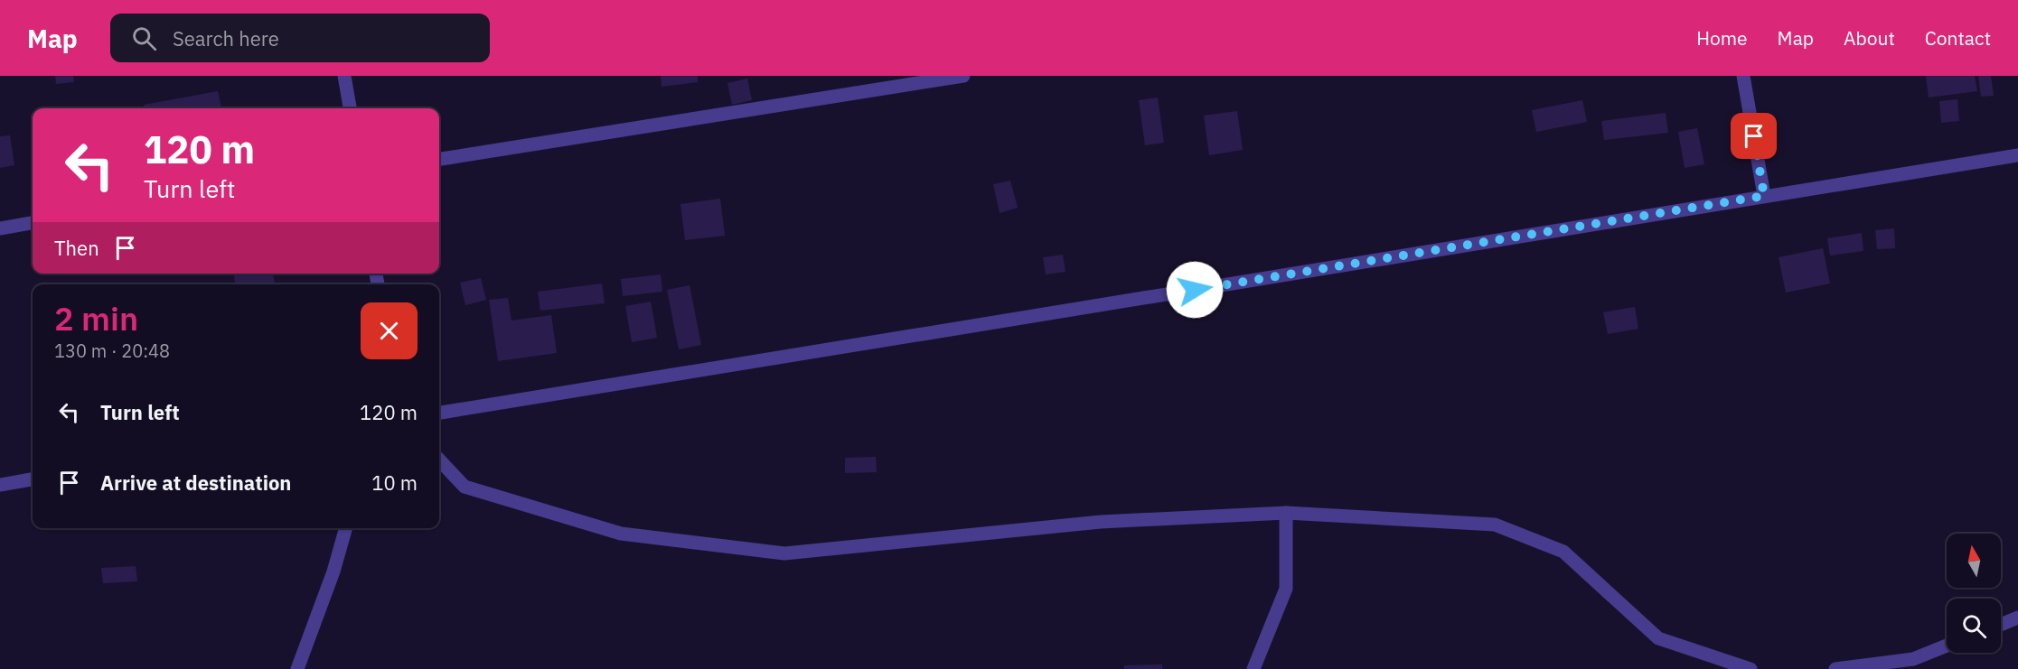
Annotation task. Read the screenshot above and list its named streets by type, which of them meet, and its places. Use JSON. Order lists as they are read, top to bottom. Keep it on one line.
{"north":"top","page":{"header":"Map","search":"Search here","nav":["Home","Map","About","Contact"],"turn":["120 m","Turn left"],"then":"Then","heading":["2 min","130 m · 20:48"],"list":[{"name":"Turn left","value":"120 m"},{"name":"Arrive at destination","value":"10 m"}]}}
